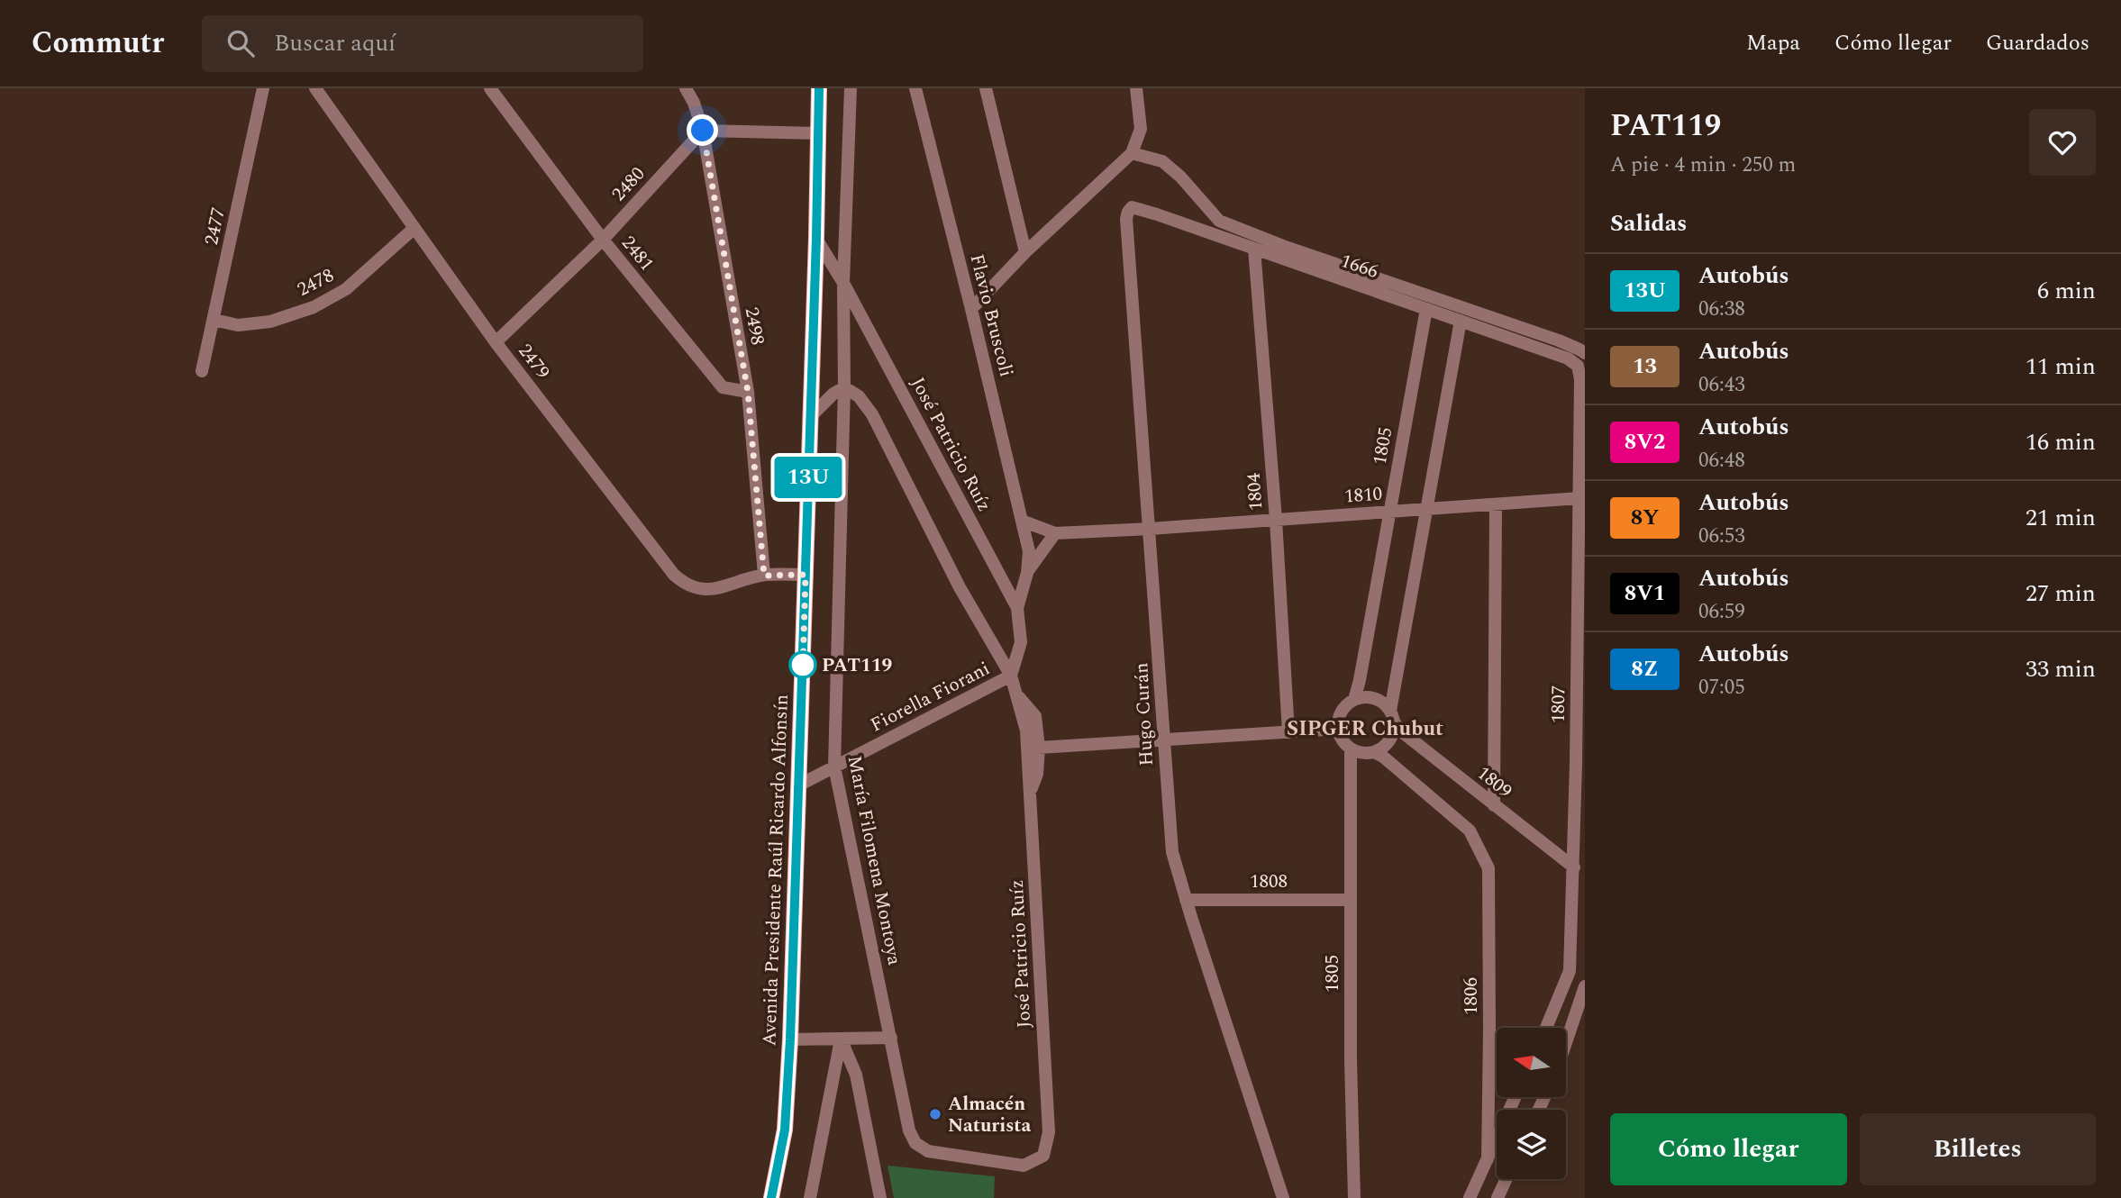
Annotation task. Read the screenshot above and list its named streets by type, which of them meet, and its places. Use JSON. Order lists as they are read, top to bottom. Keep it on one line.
{"streets":{"main road":["Avenida Presidente Raúl Ricardo Alfonsín"],"street":["2480","2477","2481","1666","2478","Flavio Bruscoli","2498","2479","José Patricio Ruíz","1805","1804","1810","Fiorella Fiorani","1807","Hugo Curán","1809","María Filomena Montoya","1808","1806"]},"crossings":[["2480","2481"],["2480","2498"],["2480","2479"],["2477","2478"],["2481","2498"],["1666","1805"],["1666","1804"],["1666","1807"],["1666","Hugo Curán"],["2478","2479"],["2498","2479"],["2479","Avenida Presidente Raúl Ricardo Alfonsín"],["José Patricio Ruíz","Fiorella Fiorani"],["José Patricio Ruíz","María Filomena Montoya"],["José Patricio Ruíz","Avenida Presidente Raúl Ricardo Alfonsín"],["1805","1810"],["1805","1809"],["1805","1808"],["1805","1806"],["1804","1810"],["1810","1807"],["1810","Hugo Curán"],["Fiorella Fiorani","María Filomena Montoya"],["Fiorella Fiorani","Avenida Presidente Raúl Ricardo Alfonsín"],["1807","1809"],["Hugo Curán","1808"],["1809","1806"]],"districts":["SIPGER Chubut"],"places":["PAT119","Almacén Naturista"],"lines":["bus line 13U"],"north":"left","page":{"header":"Commutr","search":"Buscar aquí","nav":["Mapa","Cómo llegar","Guardados"],"on_map":"13U","heading":[["PAT119","A pie · 4 min · 250 m"],"Salidas"],"list":[{"mark":"13U","name":"Autobús","note":"06:38","value":"6 min"},{"mark":"13","name":"Autobús","note":"06:43","value":"11 min"},{"mark":"8V2","name":"Autobús","note":"06:48","value":"16 min"},{"mark":"8Y","name":"Autobús","note":"06:53","value":"21 min"},{"mark":"8V1","name":"Autobús","note":"06:59","value":"27 min"},{"mark":"8Z","name":"Autobús","note":"07:05","value":"33 min"}],"buttons":["Cómo llegar","Billetes"]}}
